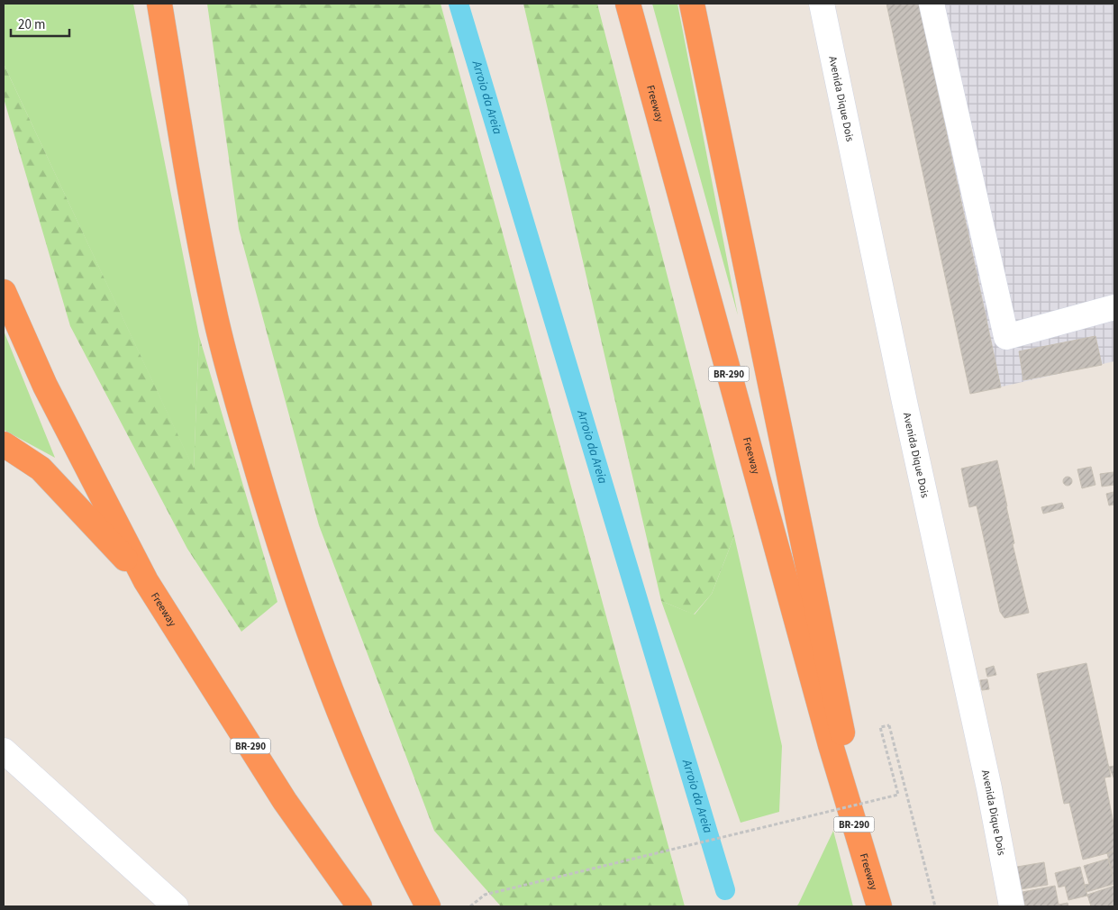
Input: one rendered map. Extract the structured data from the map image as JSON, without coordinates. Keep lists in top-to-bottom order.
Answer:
{
  "streets": {
    "highway": ["Freeway", "BR-290"],
    "street": ["Avenida Dique Dois"]
  },
  "water": ["Arroio da Areia"],
  "scale_bar": "20 m"
}
